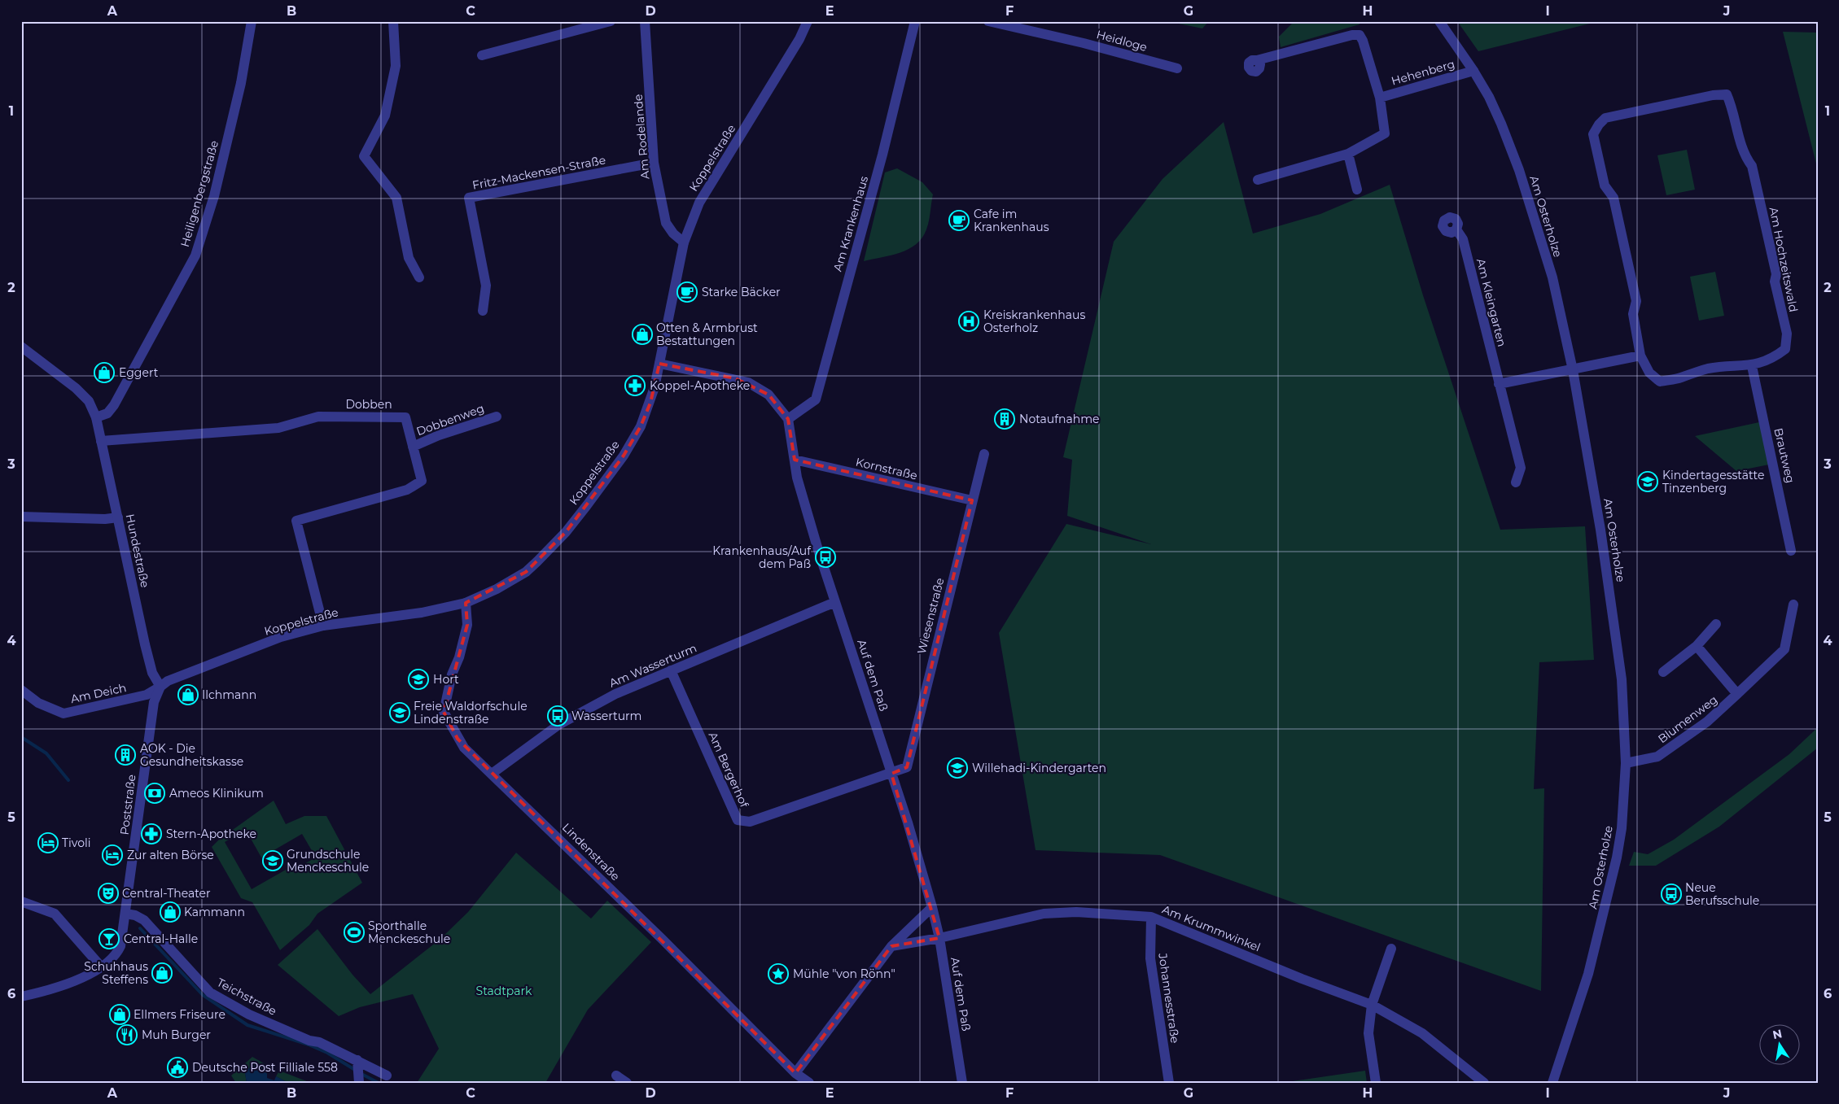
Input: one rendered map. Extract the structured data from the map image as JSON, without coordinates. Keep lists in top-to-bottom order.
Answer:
{
  "streets": {
    "street": [
      "Heidloge",
      "Hehenberg",
      "Am Rodelande",
      "Koppelstraße",
      "Fritz-Mackensen-Straße",
      "Heiligenbergstraße",
      "Am Osterholze",
      "Am Krankenhaus",
      "Am Hochzeitswald",
      "Am Kleingarten",
      "Dobben",
      "Dobbenweg",
      "Brautweg",
      "Kornstraße",
      "Hundestraße",
      "Wiesenstraße",
      "Am Wasserturm",
      "Auf dem Paß",
      "Am Deich",
      "Blumenweg",
      "Am Bergerhof",
      "Poststraße",
      "Lindenstraße",
      "Am Krummwinkel",
      "Teichstraße",
      "Johannesstraße"
    ]
  },
  "crossings": [
    ["Hehenberg", "Am Osterholze"],
    ["Am Rodelande", "Koppelstraße"],
    ["Am Rodelande", "Fritz-Mackensen-Straße"],
    ["Koppelstraße", "Dobben"],
    ["Koppelstraße", "Hundestraße"],
    ["Koppelstraße", "Auf dem Paß"],
    ["Koppelstraße", "Am Deich"],
    ["Koppelstraße", "Poststraße"],
    ["Koppelstraße", "Lindenstraße"],
    ["Heiligenbergstraße", "Hundestraße"],
    ["Am Osterholze", "Blumenweg"],
    ["Am Krankenhaus", "Auf dem Paß"],
    ["Am Hochzeitswald", "Brautweg"],
    ["Dobben", "Dobbenweg"],
    ["Dobben", "Hundestraße"],
    ["Kornstraße", "Wiesenstraße"],
    ["Kornstraße", "Auf dem Paß"],
    ["Hundestraße", "Am Deich"],
    ["Hundestraße", "Poststraße"],
    ["Wiesenstraße", "Auf dem Paß"],
    ["Wiesenstraße", "Am Bergerhof"],
    ["Am Wasserturm", "Auf dem Paß"],
    ["Am Wasserturm", "Am Bergerhof"],
    ["Am Wasserturm", "Lindenstraße"],
    ["Auf dem Paß", "Am Bergerhof"],
    ["Auf dem Paß", "Am Krummwinkel"],
    ["Am Deich", "Poststraße"],
    ["Poststraße", "Teichstraße"],
    ["Am Krummwinkel", "Johannesstraße"]
  ],
  "parks": ["Stadtpark"],
  "places": {
    "cafe": ["Cafe im Krankenhaus", "Starke Bäcker"],
    "hospital": ["Kreiskrankenhaus Osterholz"],
    "shop": [
      "Otten & Armbrust Bestattungen",
      "Eggert",
      "Ilchmann",
      "Kammann",
      "Schuhhaus Steffens",
      "Ellmers Friseure"
    ],
    "pharmacy": ["Koppel-Apotheke", "Stern-Apotheke"],
    "building": ["Notaufnahme", "AOK - Die Gesundheitskasse"],
    "school or university": [
      "Kindertagesstätte Tinzenberg",
      "Hort",
      "Freie Waldorfschule Lindenstraße",
      "Willehadi-Kindergarten",
      "Grundschule Menckeschule"
    ],
    "bus stop": ["Krankenhaus/Auf dem Paß", "Wasserturm", "Neue Berufsschule"],
    "bank": ["Ameos Klinikum"],
    "hotel": ["Tivoli", "Zur alten Börse"],
    "theatre": ["Central-Theater"],
    "sports": ["Sporthalle Menckeschule"],
    "bar": ["Central-Halle"],
    "place": ["Mühle \"von Rönn\""],
    "restaurant": ["Muh Burger"],
    "public building": ["Deutsche Post Filliale 558"]
  },
  "north": "top",
  "grid": {
    "columns": [
      "A",
      "B",
      "C",
      "D",
      "E",
      "F",
      "G",
      "H",
      "I",
      "J"
    ],
    "rows": [
      "1",
      "2",
      "3",
      "4",
      "5",
      "6"
    ]
  }
}
